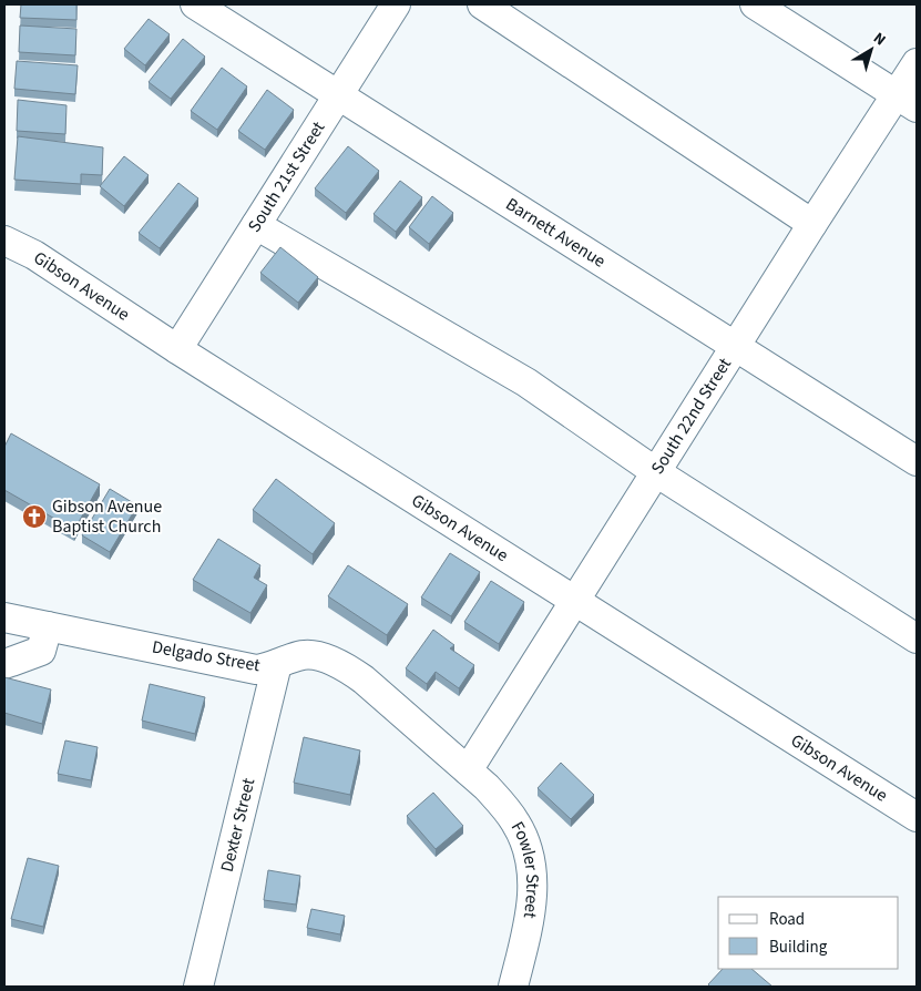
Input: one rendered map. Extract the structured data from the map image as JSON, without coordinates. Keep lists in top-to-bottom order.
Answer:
{
  "streets": {
    "street": [
      "South 21st Street",
      "Barnett Avenue",
      "Gibson Avenue",
      "South 22nd Street",
      "Delgado Street",
      "Dexter Street",
      "Fowler Street"
    ]
  },
  "crossings": [
    ["South 21st Street", "Barnett Avenue"],
    ["South 21st Street", "Gibson Avenue"],
    ["Barnett Avenue", "South 22nd Street"],
    ["Gibson Avenue", "South 22nd Street"],
    ["South 22nd Street", "Delgado Street"],
    ["South 22nd Street", "Fowler Street"],
    ["Delgado Street", "Dexter Street"],
    ["Delgado Street", "Fowler Street"]
  ],
  "places": {
    "church": ["Gibson Avenue Baptist Church"]
  },
  "legend": ["Road", "Building"],
  "north": "top right"
}
